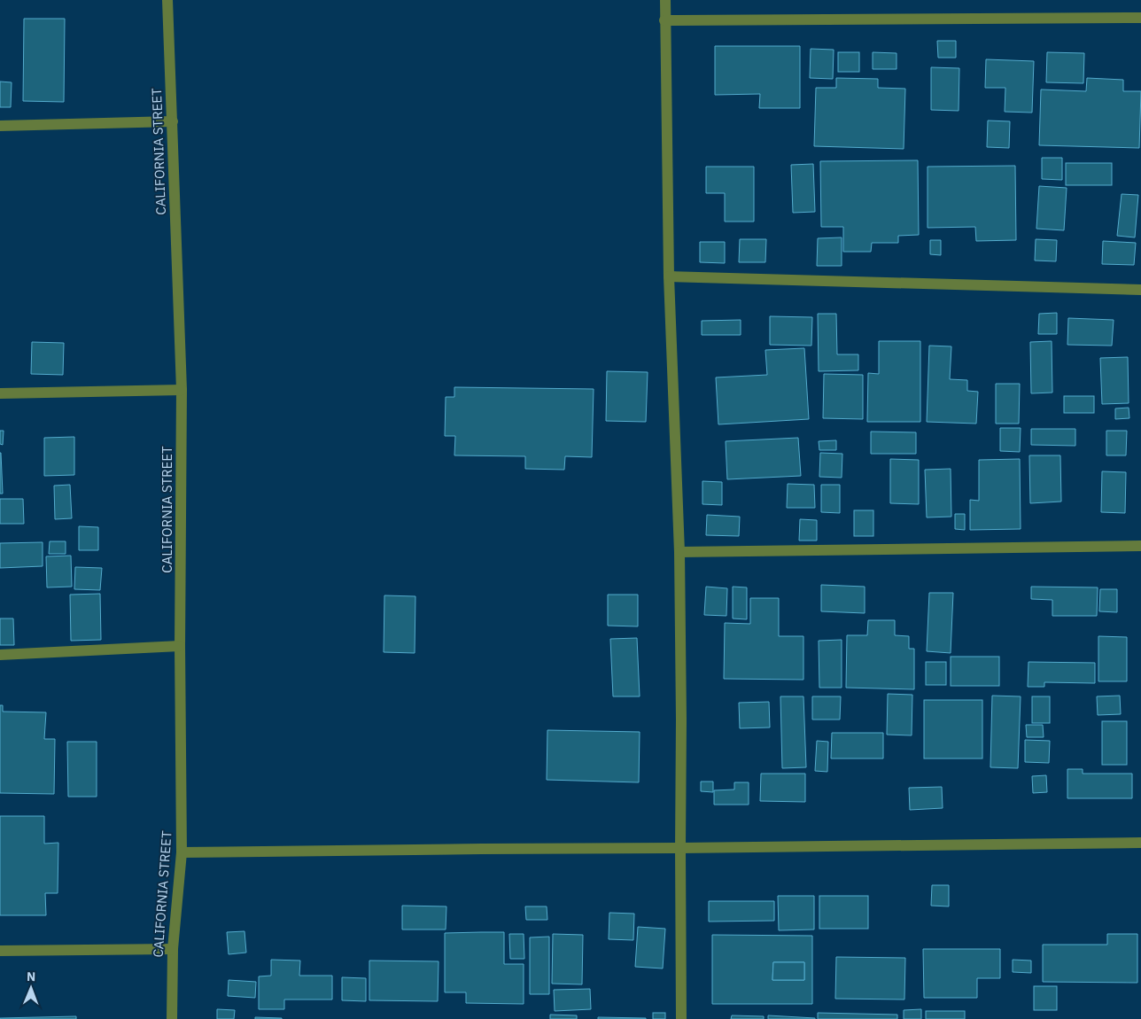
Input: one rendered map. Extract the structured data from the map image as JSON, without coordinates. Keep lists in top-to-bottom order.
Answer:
{
  "streets": {
    "street": ["CALIFORNIA STREET"]
  },
  "north": "top"
}
